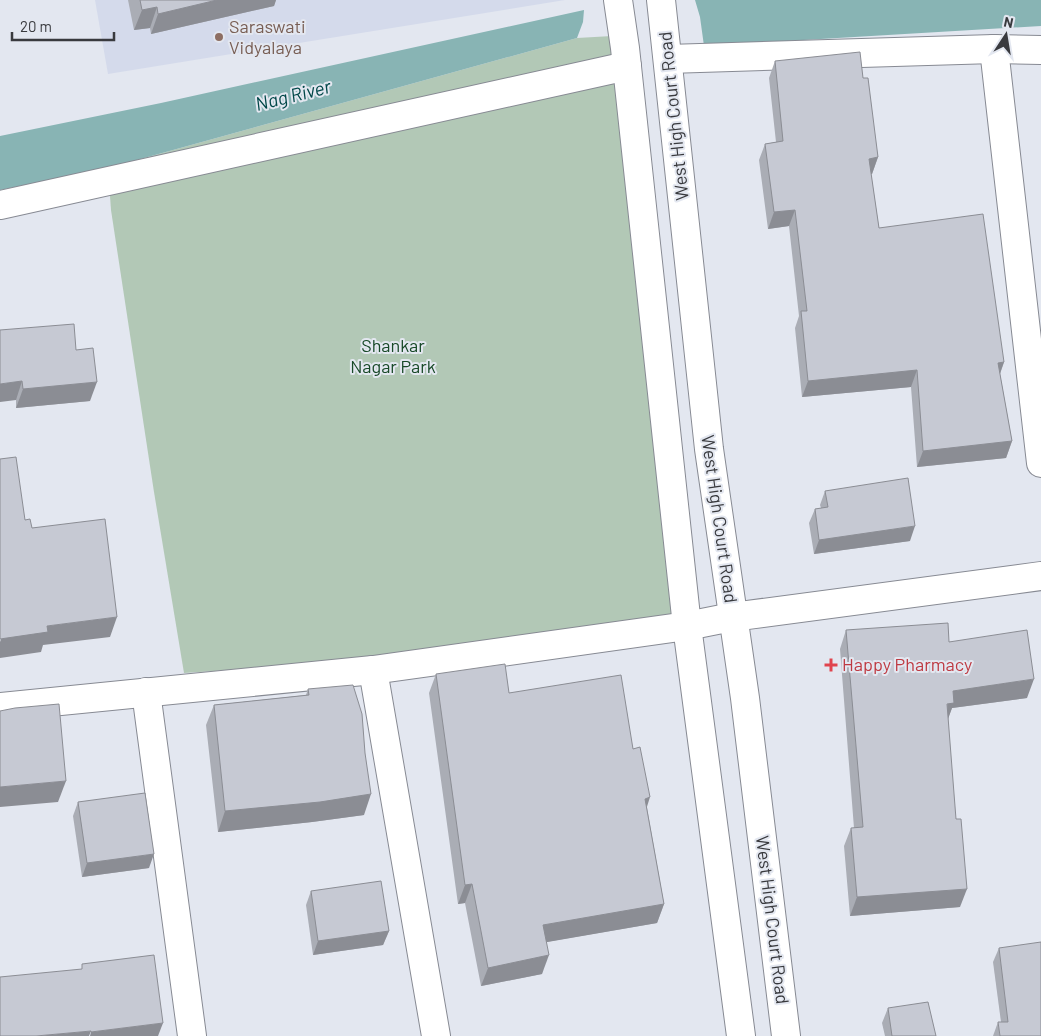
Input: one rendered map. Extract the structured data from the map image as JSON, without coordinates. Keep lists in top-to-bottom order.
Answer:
{
  "streets": {
    "street": ["West High Court Road"]
  },
  "water": ["Nag River"],
  "parks": ["Shankar Nagar Park"],
  "places": {
    "other": ["Saraswati Vidyalaya"],
    "health": ["Happy Pharmacy"]
  },
  "scale_bar": "20 m",
  "north": "top"
}
